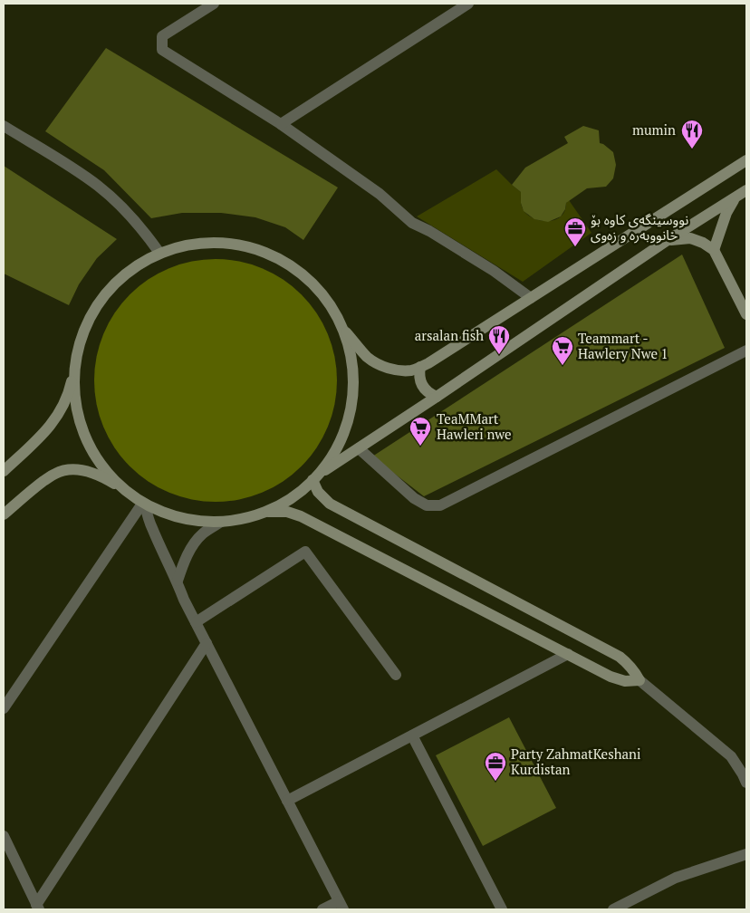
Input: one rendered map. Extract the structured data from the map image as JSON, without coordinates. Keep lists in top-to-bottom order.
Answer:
{
  "places": {
    "restaurant": ["mumin", "arsalan fish"],
    "office": ["نووسینگەی کاوە بۆ خانووبەرە و زەوی", "Party ZahmatKeshani Kurdistan"],
    "supermarket": ["Teammart - Hawlery Nwe 1", "TeaMMart Hawleri nwe"]
  }
}
